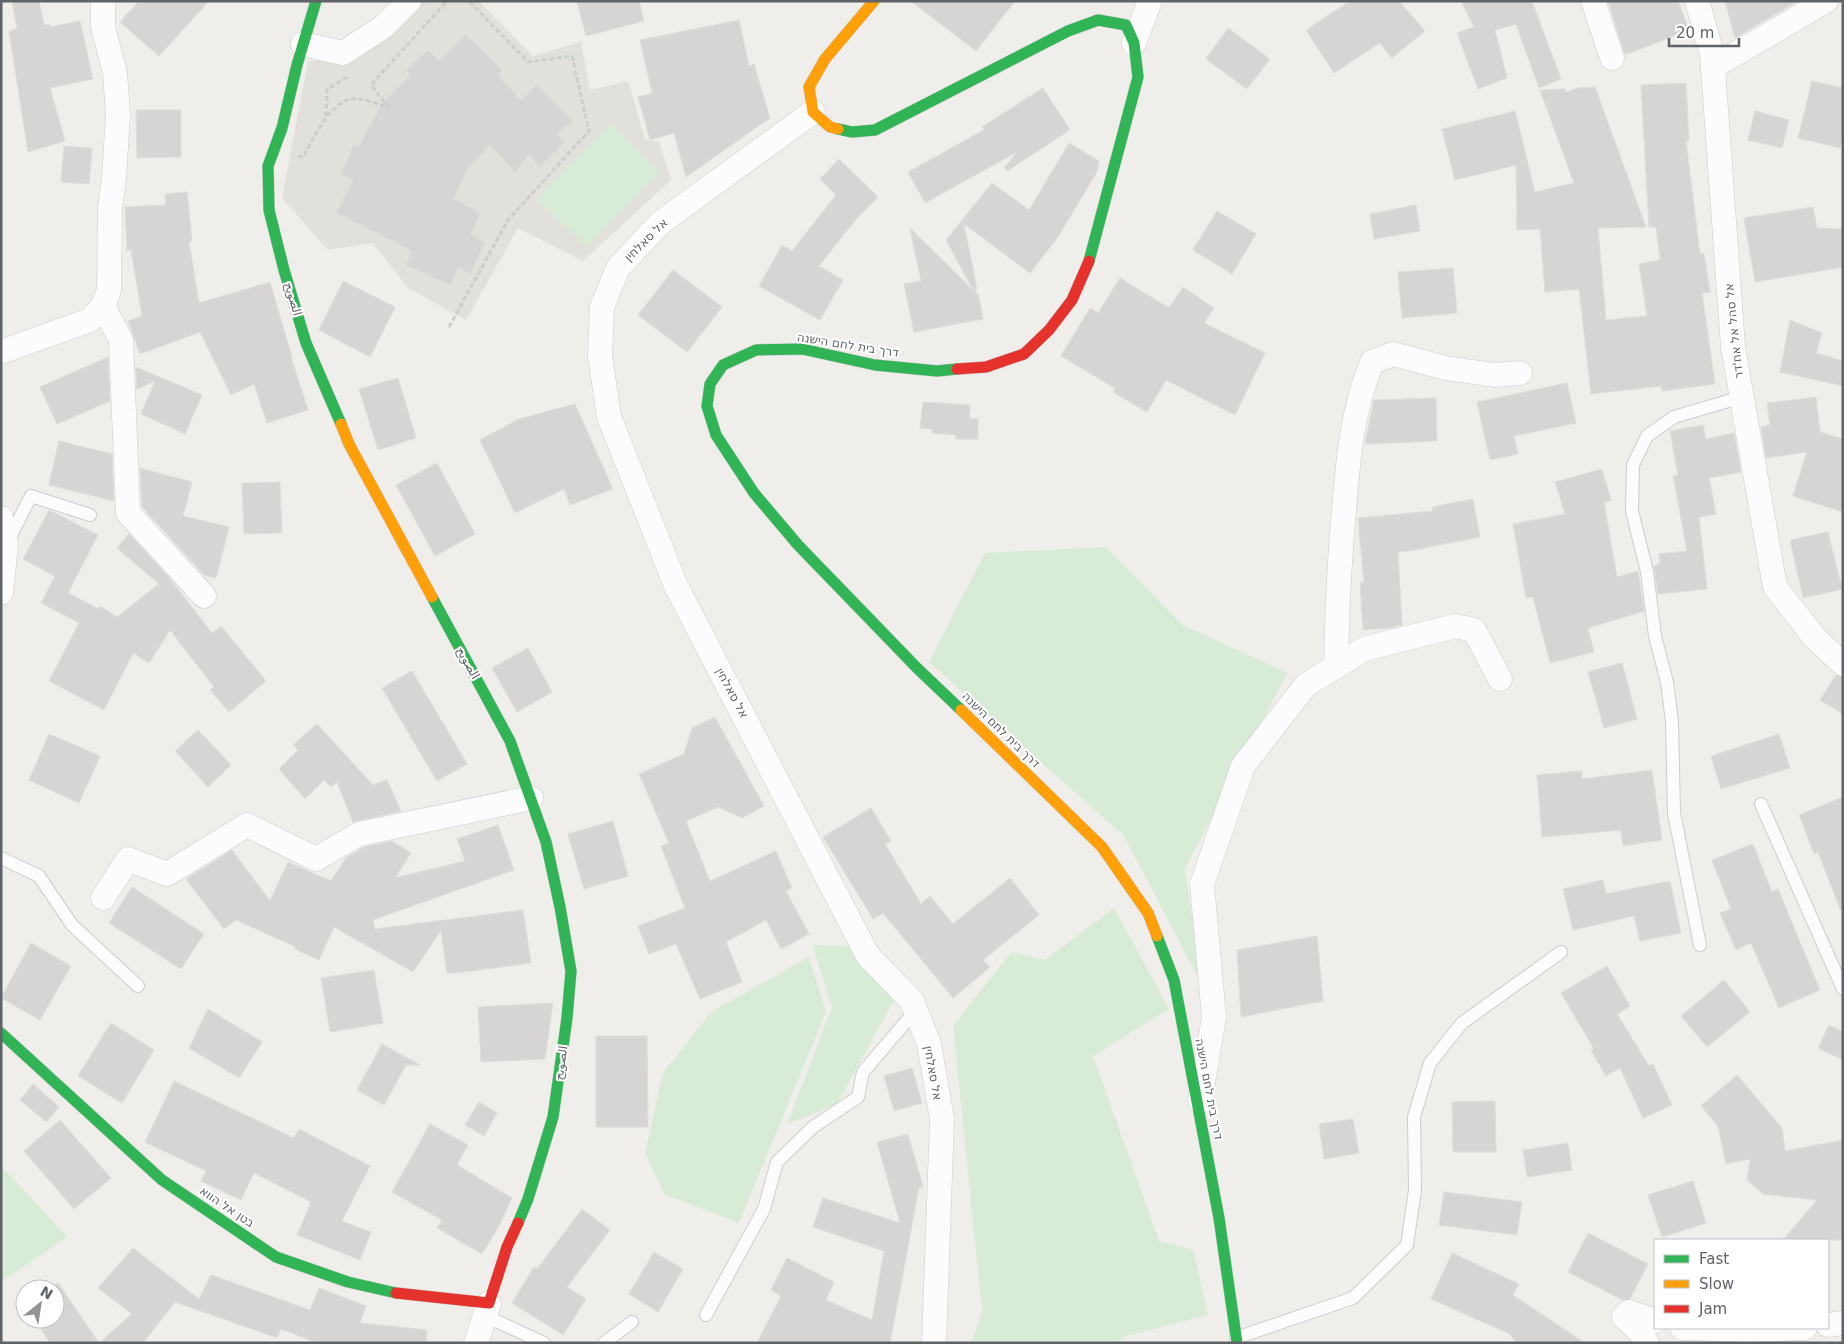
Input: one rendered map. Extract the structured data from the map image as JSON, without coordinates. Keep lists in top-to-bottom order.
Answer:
{
  "streets": {
    "street": [
      "אל סאלחין",
      "الصويح",
      "אל סהל אל אח'דר",
      "דרך בית לחם הישנה",
      "בטן אל הווא"
    ]
  },
  "crossings": [
    ["الصويح", "בטן אל הווא"]
  ],
  "legend": ["Fast", "Slow", "Jam"],
  "scale_bar": "20 m",
  "north": "top right"
}
